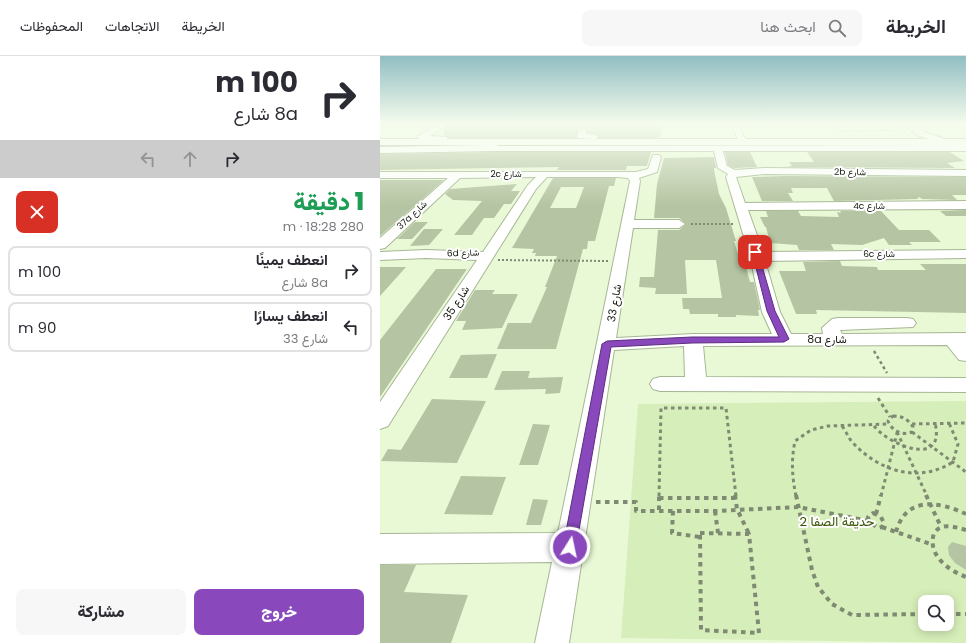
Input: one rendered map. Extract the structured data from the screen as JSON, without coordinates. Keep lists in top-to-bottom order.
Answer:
{
  "streets": {
    "street": [
      "2b شارع",
      "2c شارع",
      "4c شارع",
      "37a شارع",
      "6d شارع",
      "6c شارع",
      "شارع 35",
      "شارع 33",
      "8a شارع"
    ]
  },
  "crossings": [
    ["2c شارع", "37a شارع"],
    ["2c شارع", "شارع 35"],
    ["2c شارع", "شارع 33"],
    ["6d شارع", "شارع 35"],
    ["شارع 33", "8a شارع"]
  ],
  "parks": ["حديقة الصفا 2"],
  "page": {
    "header": "الخريطة",
    "search": "ابحث هنا",
    "nav": ["الخريطة", "الاتجاهات", "المحفوظات"],
    "turn": ["100 m", "8a شارع"],
    "heading": ["1 دقيقة", "280 m · 18:28"],
    "list": [
      {
        "name": "انعطف يمينًا",
        "note": "8a شارع",
        "value": "100 m"
      },
      {
        "name": "انعطف يسارًا",
        "note": "شارع 33",
        "value": "90 m"
      }
    ],
    "buttons": ["خروج", "مشاركة"]
  }
}
